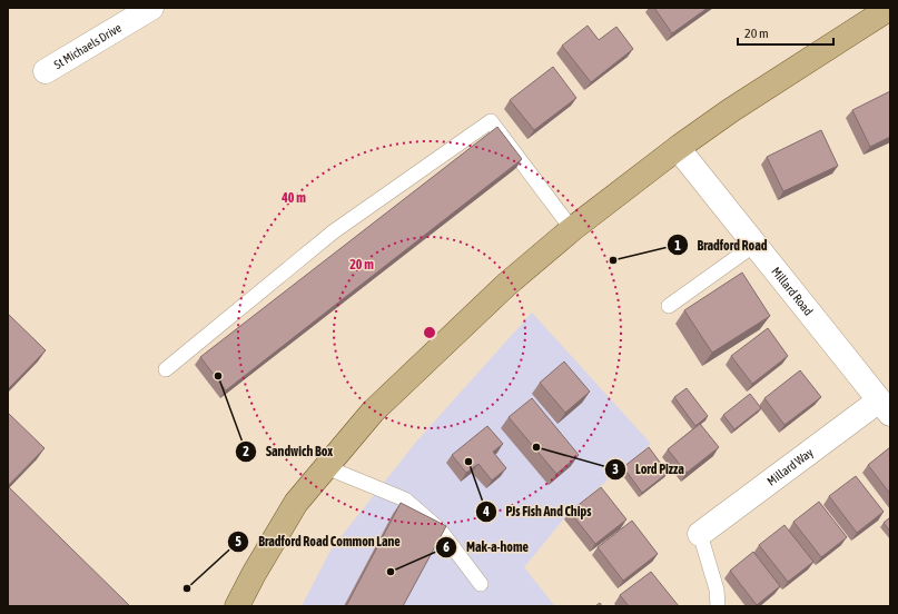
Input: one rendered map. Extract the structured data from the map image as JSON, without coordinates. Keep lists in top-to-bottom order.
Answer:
{
  "streets": {
    "street": ["St Michaels Drive", "Millard Road", "Millard Way"]
  },
  "crossings": [
    ["Millard Road", "Millard Way"]
  ],
  "places": [
    "Bradford Road",
    "Sandwich Box",
    "Lord Pizza",
    "PJs Fish And Chips",
    "Mak-a-home",
    "Bradford Road Common Lane"
  ],
  "scale_bar": "20 m",
  "rings": ["40 m", "20 m"]
}
